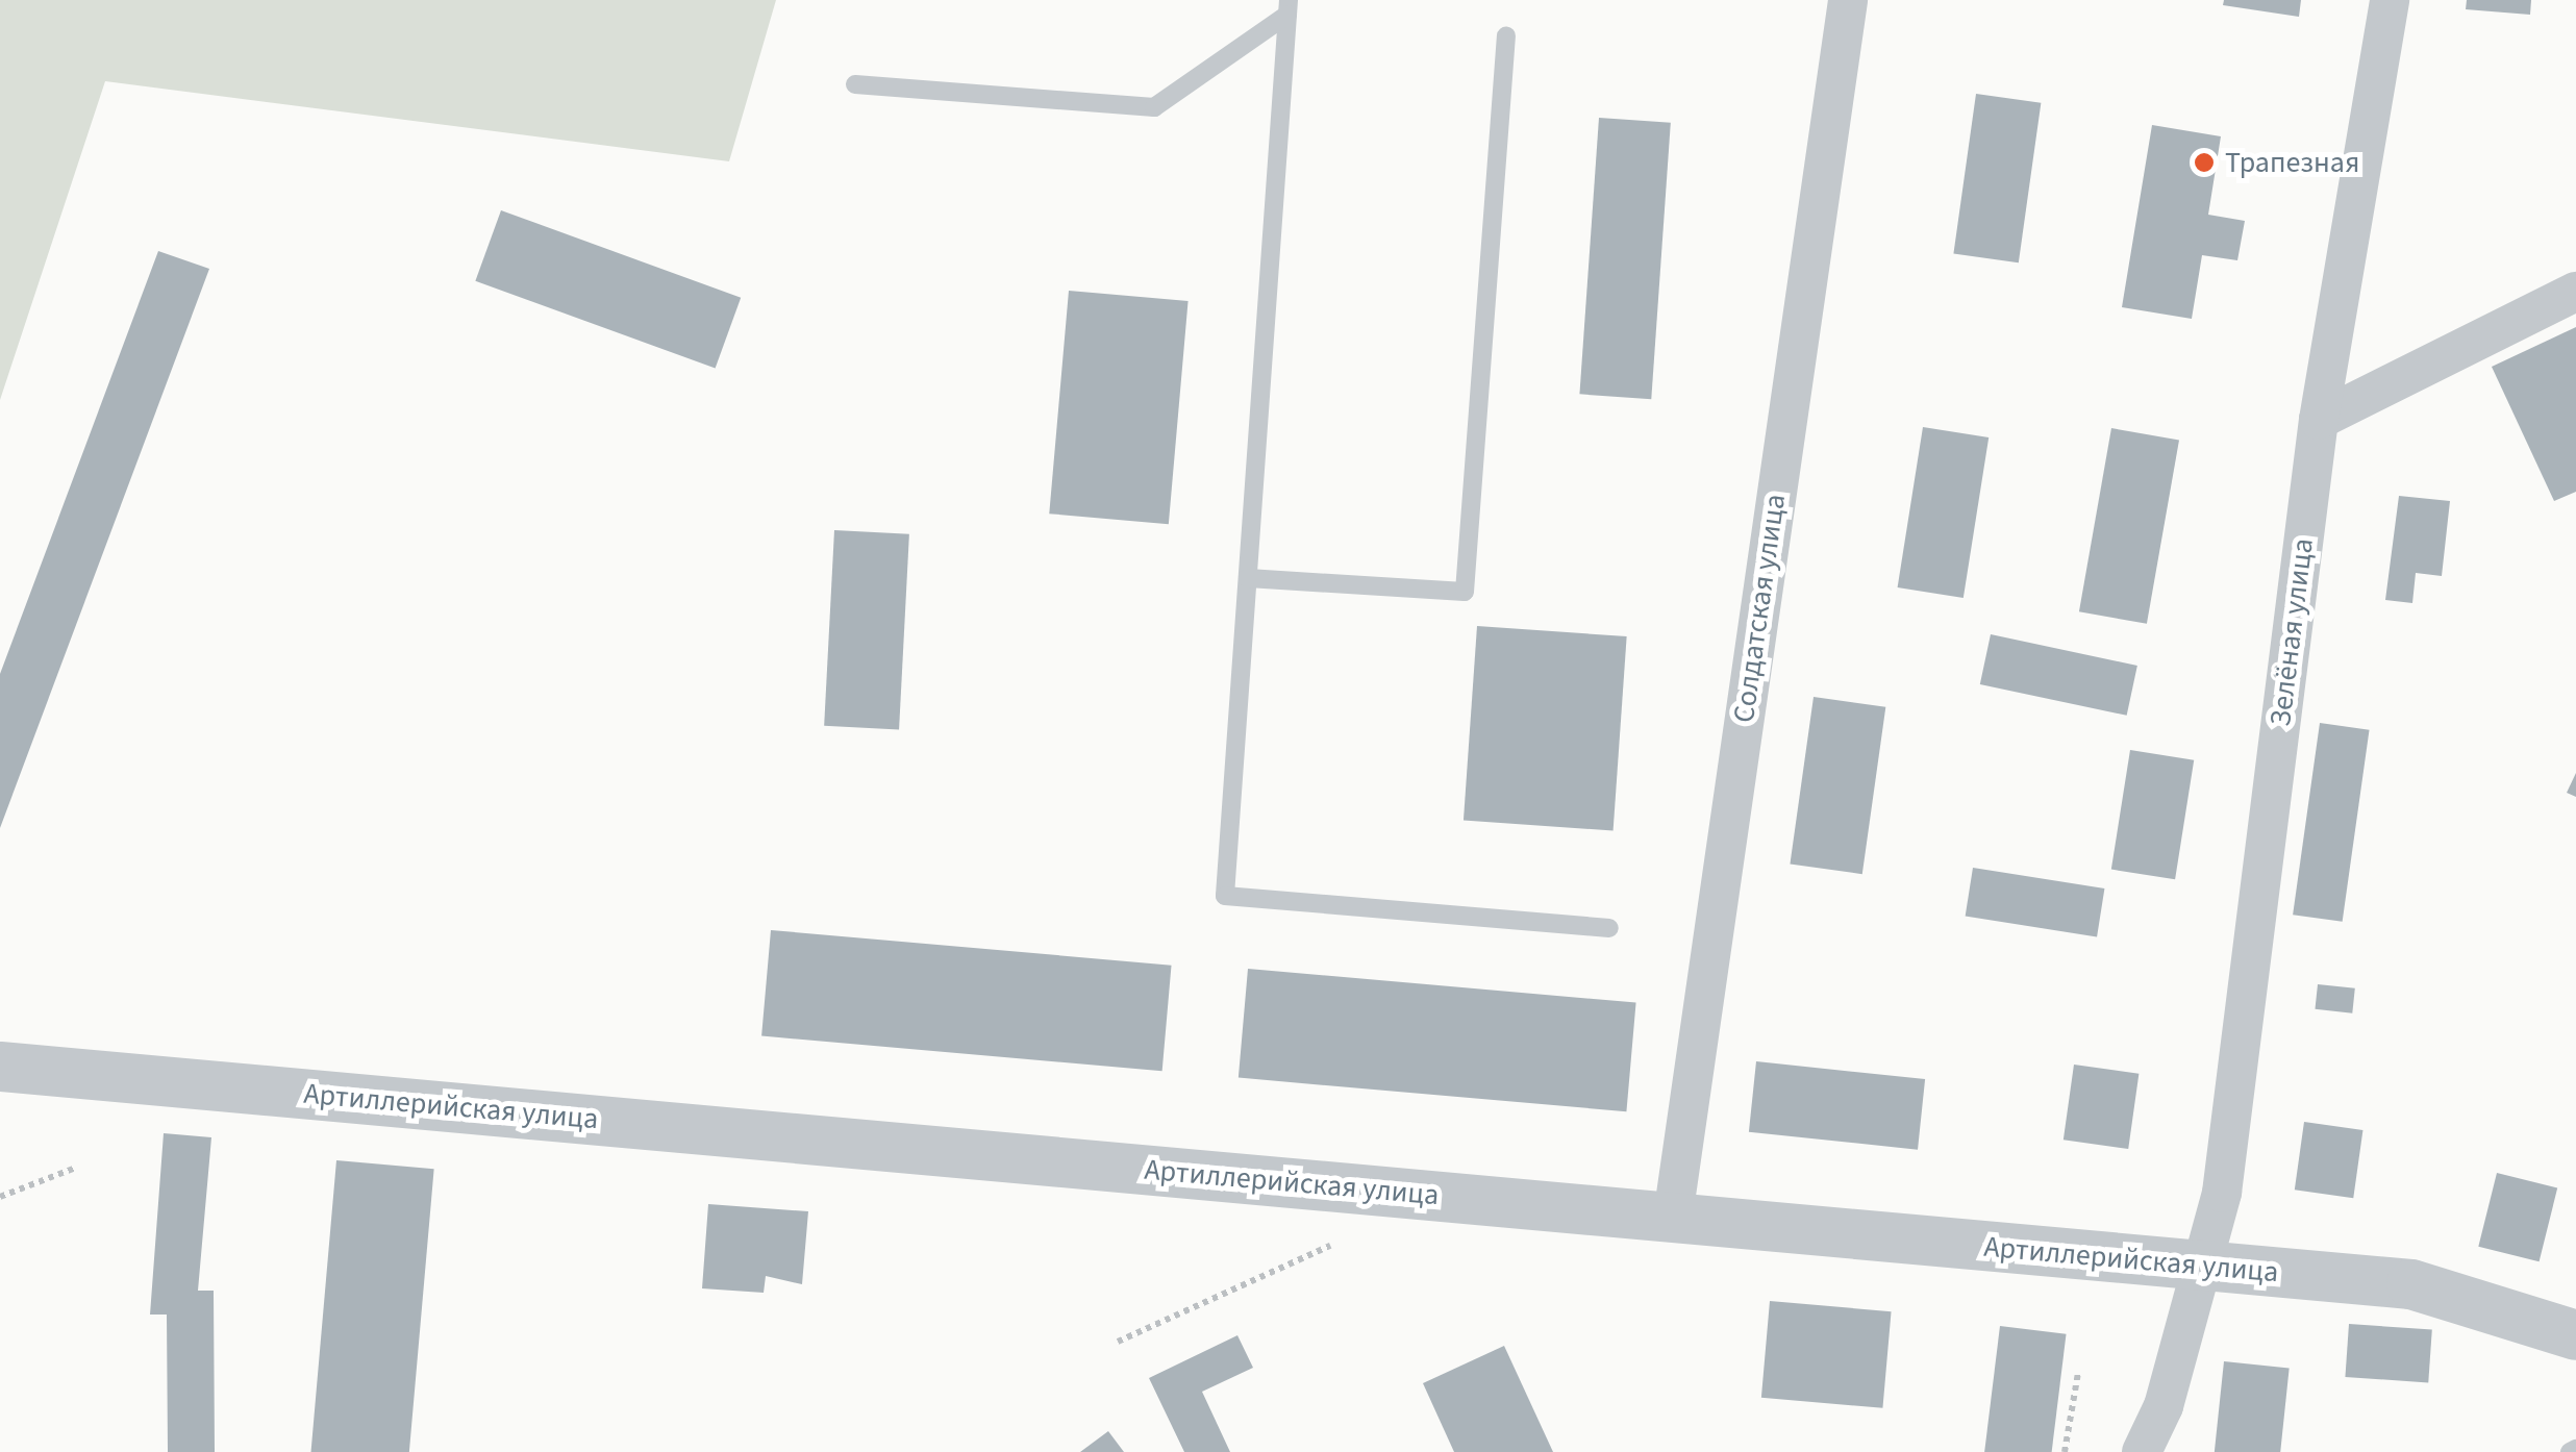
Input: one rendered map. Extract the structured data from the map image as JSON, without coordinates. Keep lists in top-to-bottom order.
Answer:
{
  "streets": {
    "street": ["Солдатская улица", "Зелёная улица", "Артиллерийская улица"]
  },
  "crossings": [
    ["Солдатская улица", "Артиллерийская улица"],
    ["Зелёная улица", "Артиллерийская улица"]
  ],
  "places": ["Трапезная"]
}
